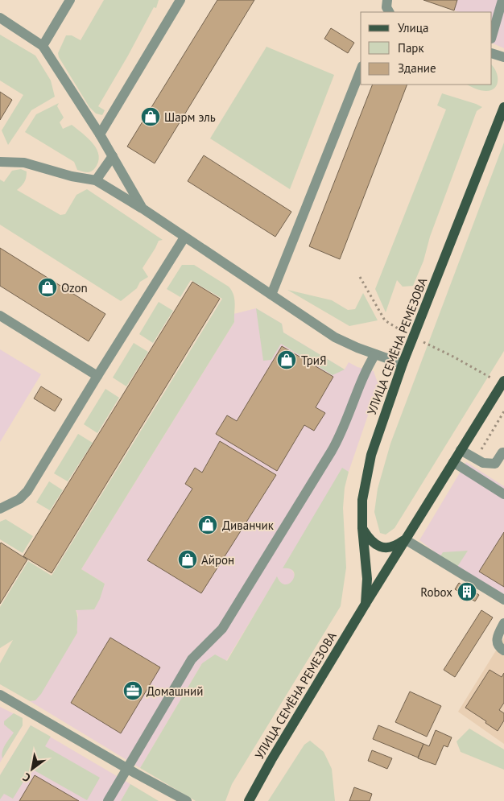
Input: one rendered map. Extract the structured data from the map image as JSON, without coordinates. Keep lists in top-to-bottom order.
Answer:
{
  "streets": {
    "main road": ["УЛИЦА СЕМЁНА РЕМЕЗОВА"]
  },
  "places": {
    "shop": [
      "Шарм эль",
      "Ozon",
      "ТриЯ",
      "Диванчик",
      "Айрон"
    ],
    "building": ["Robox"],
    "office": ["Домашний"]
  },
  "legend": ["Улица", "Парк", "Здание"],
  "north": "bottom left"
}
